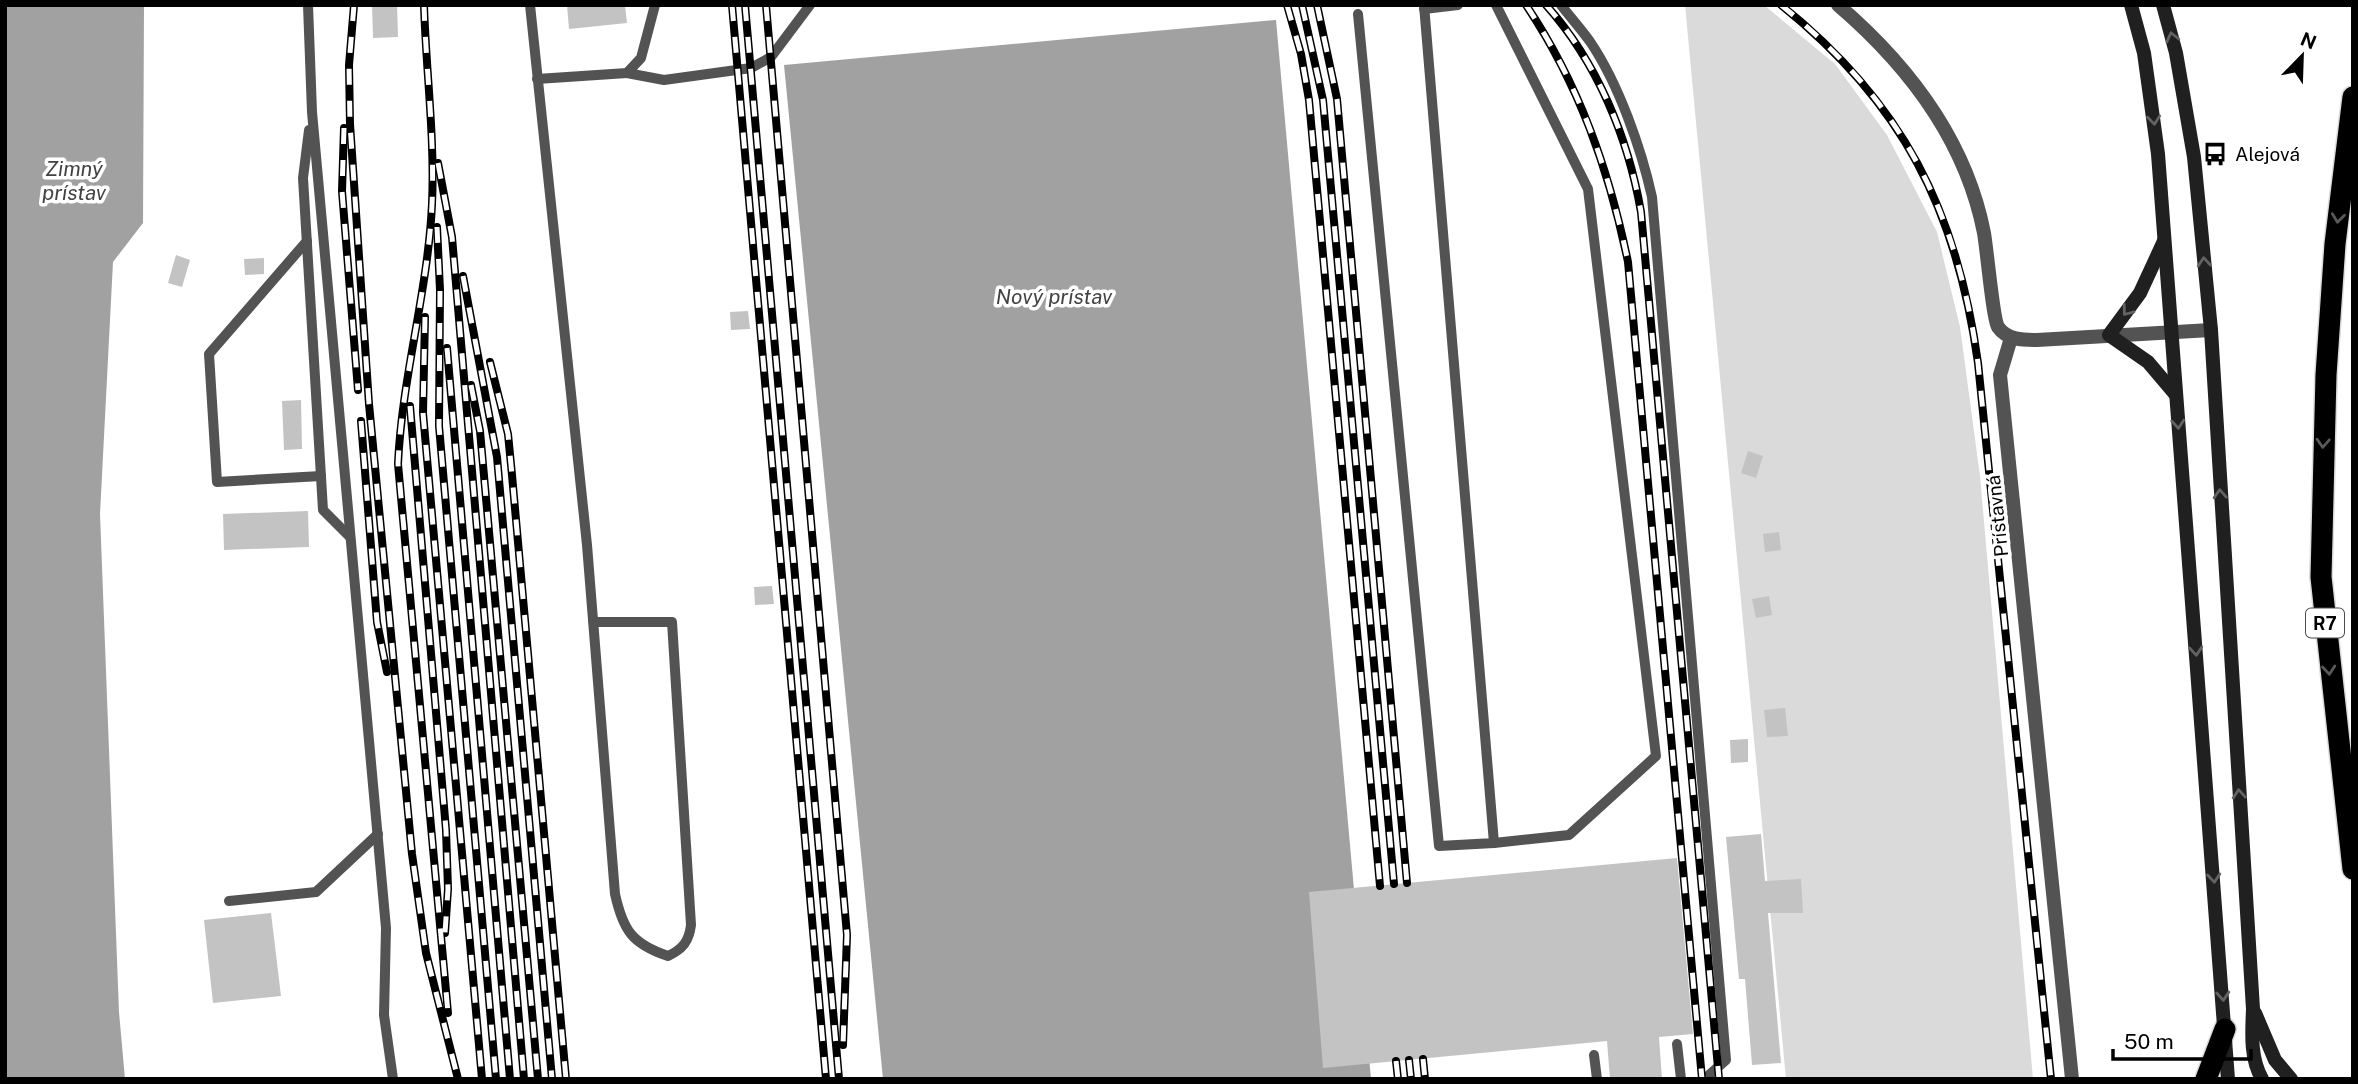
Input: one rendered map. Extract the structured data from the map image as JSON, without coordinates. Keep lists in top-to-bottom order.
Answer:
{
  "streets": {
    "highway": ["R7"],
    "street": ["Prístavná"]
  },
  "water": ["Zimný prístav", "Nový prístav"],
  "places": {
    "bus stop": ["Alejová"]
  },
  "scale_bar": "50 m",
  "north": "top right"
}
